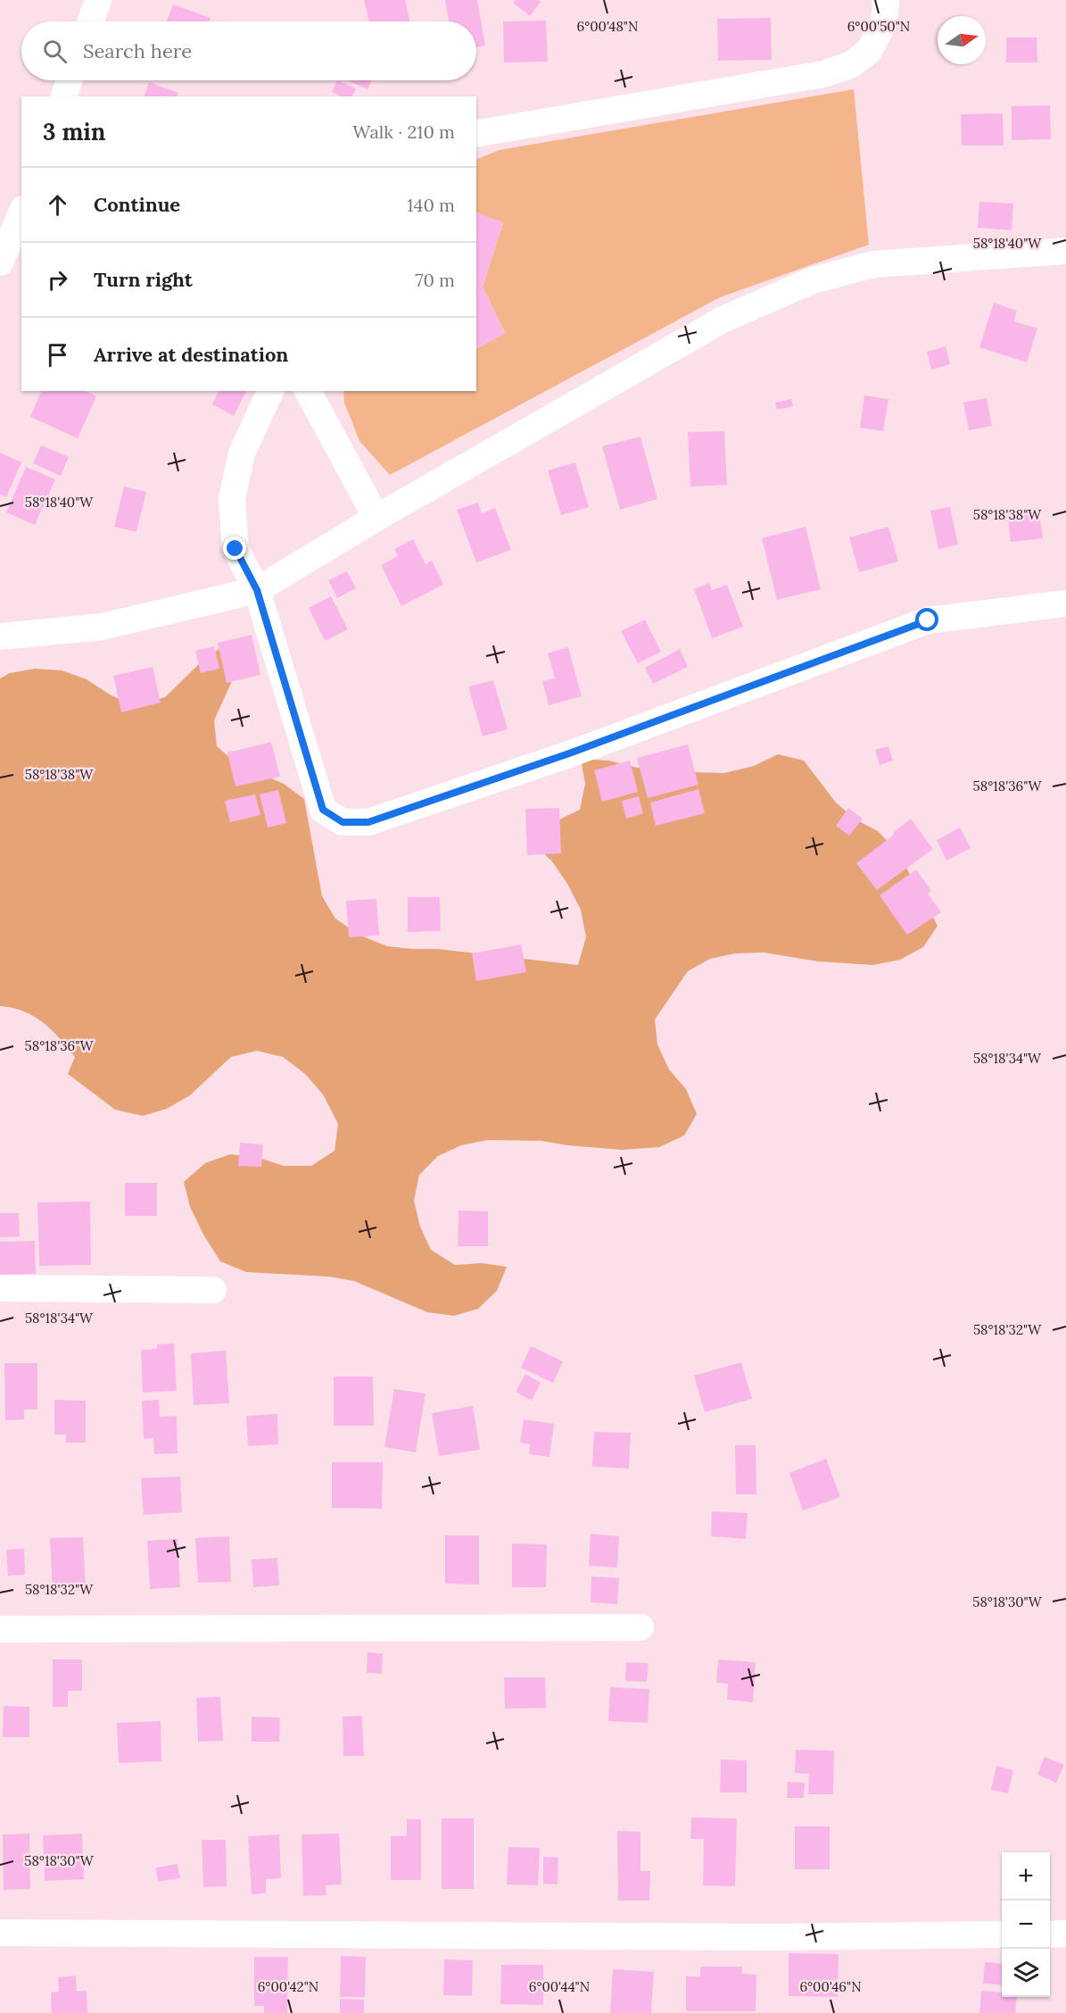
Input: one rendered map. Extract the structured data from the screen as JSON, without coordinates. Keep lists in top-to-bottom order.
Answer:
{
  "north": "right",
  "page": {
    "search": "Search here",
    "heading": ["3 min", "Walk · 210 m"],
    "list": [
      ["Continue", "140 m"],
      ["Turn right", "70 m"],
      "Arrive at destination"
    ],
    "map_buttons": ["+", "−"]
  },
  "coordinates": [
    "6°00'48\"N",
    "6°00'50\"N",
    "58°18'40\"W",
    "58°18'38\"W",
    "58°18'36\"W",
    "58°18'34\"W",
    "58°18'32\"W",
    "58°18'30\"W",
    "6°00'42\"N",
    "6°00'44\"N",
    "6°00'46\"N"
  ]
}
